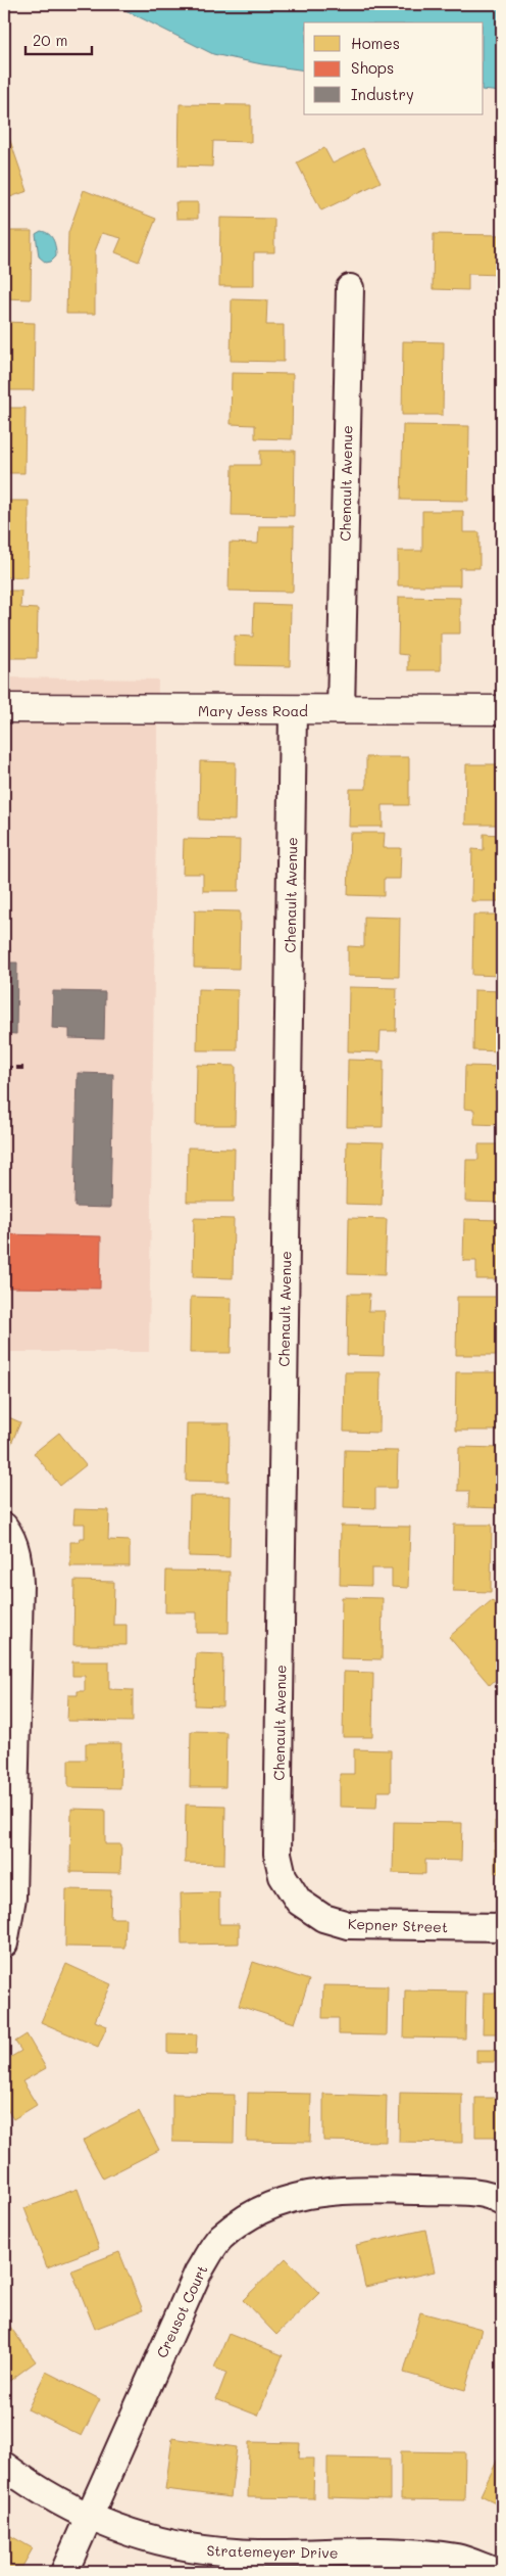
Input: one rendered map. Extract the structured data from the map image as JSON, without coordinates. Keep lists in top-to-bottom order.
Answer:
{
  "streets": {
    "street": [
      "Chenault Avenue",
      "Mary Jess Road",
      "Kepner Street",
      "Creusot Court",
      "Stratemeyer Drive"
    ]
  },
  "crossings": [
    ["Chenault Avenue", "Mary Jess Road"],
    ["Chenault Avenue", "Kepner Street"],
    ["Creusot Court", "Stratemeyer Drive"]
  ],
  "legend": ["Homes", "Shops", "Industry"],
  "scale_bar": "20 m"
}
